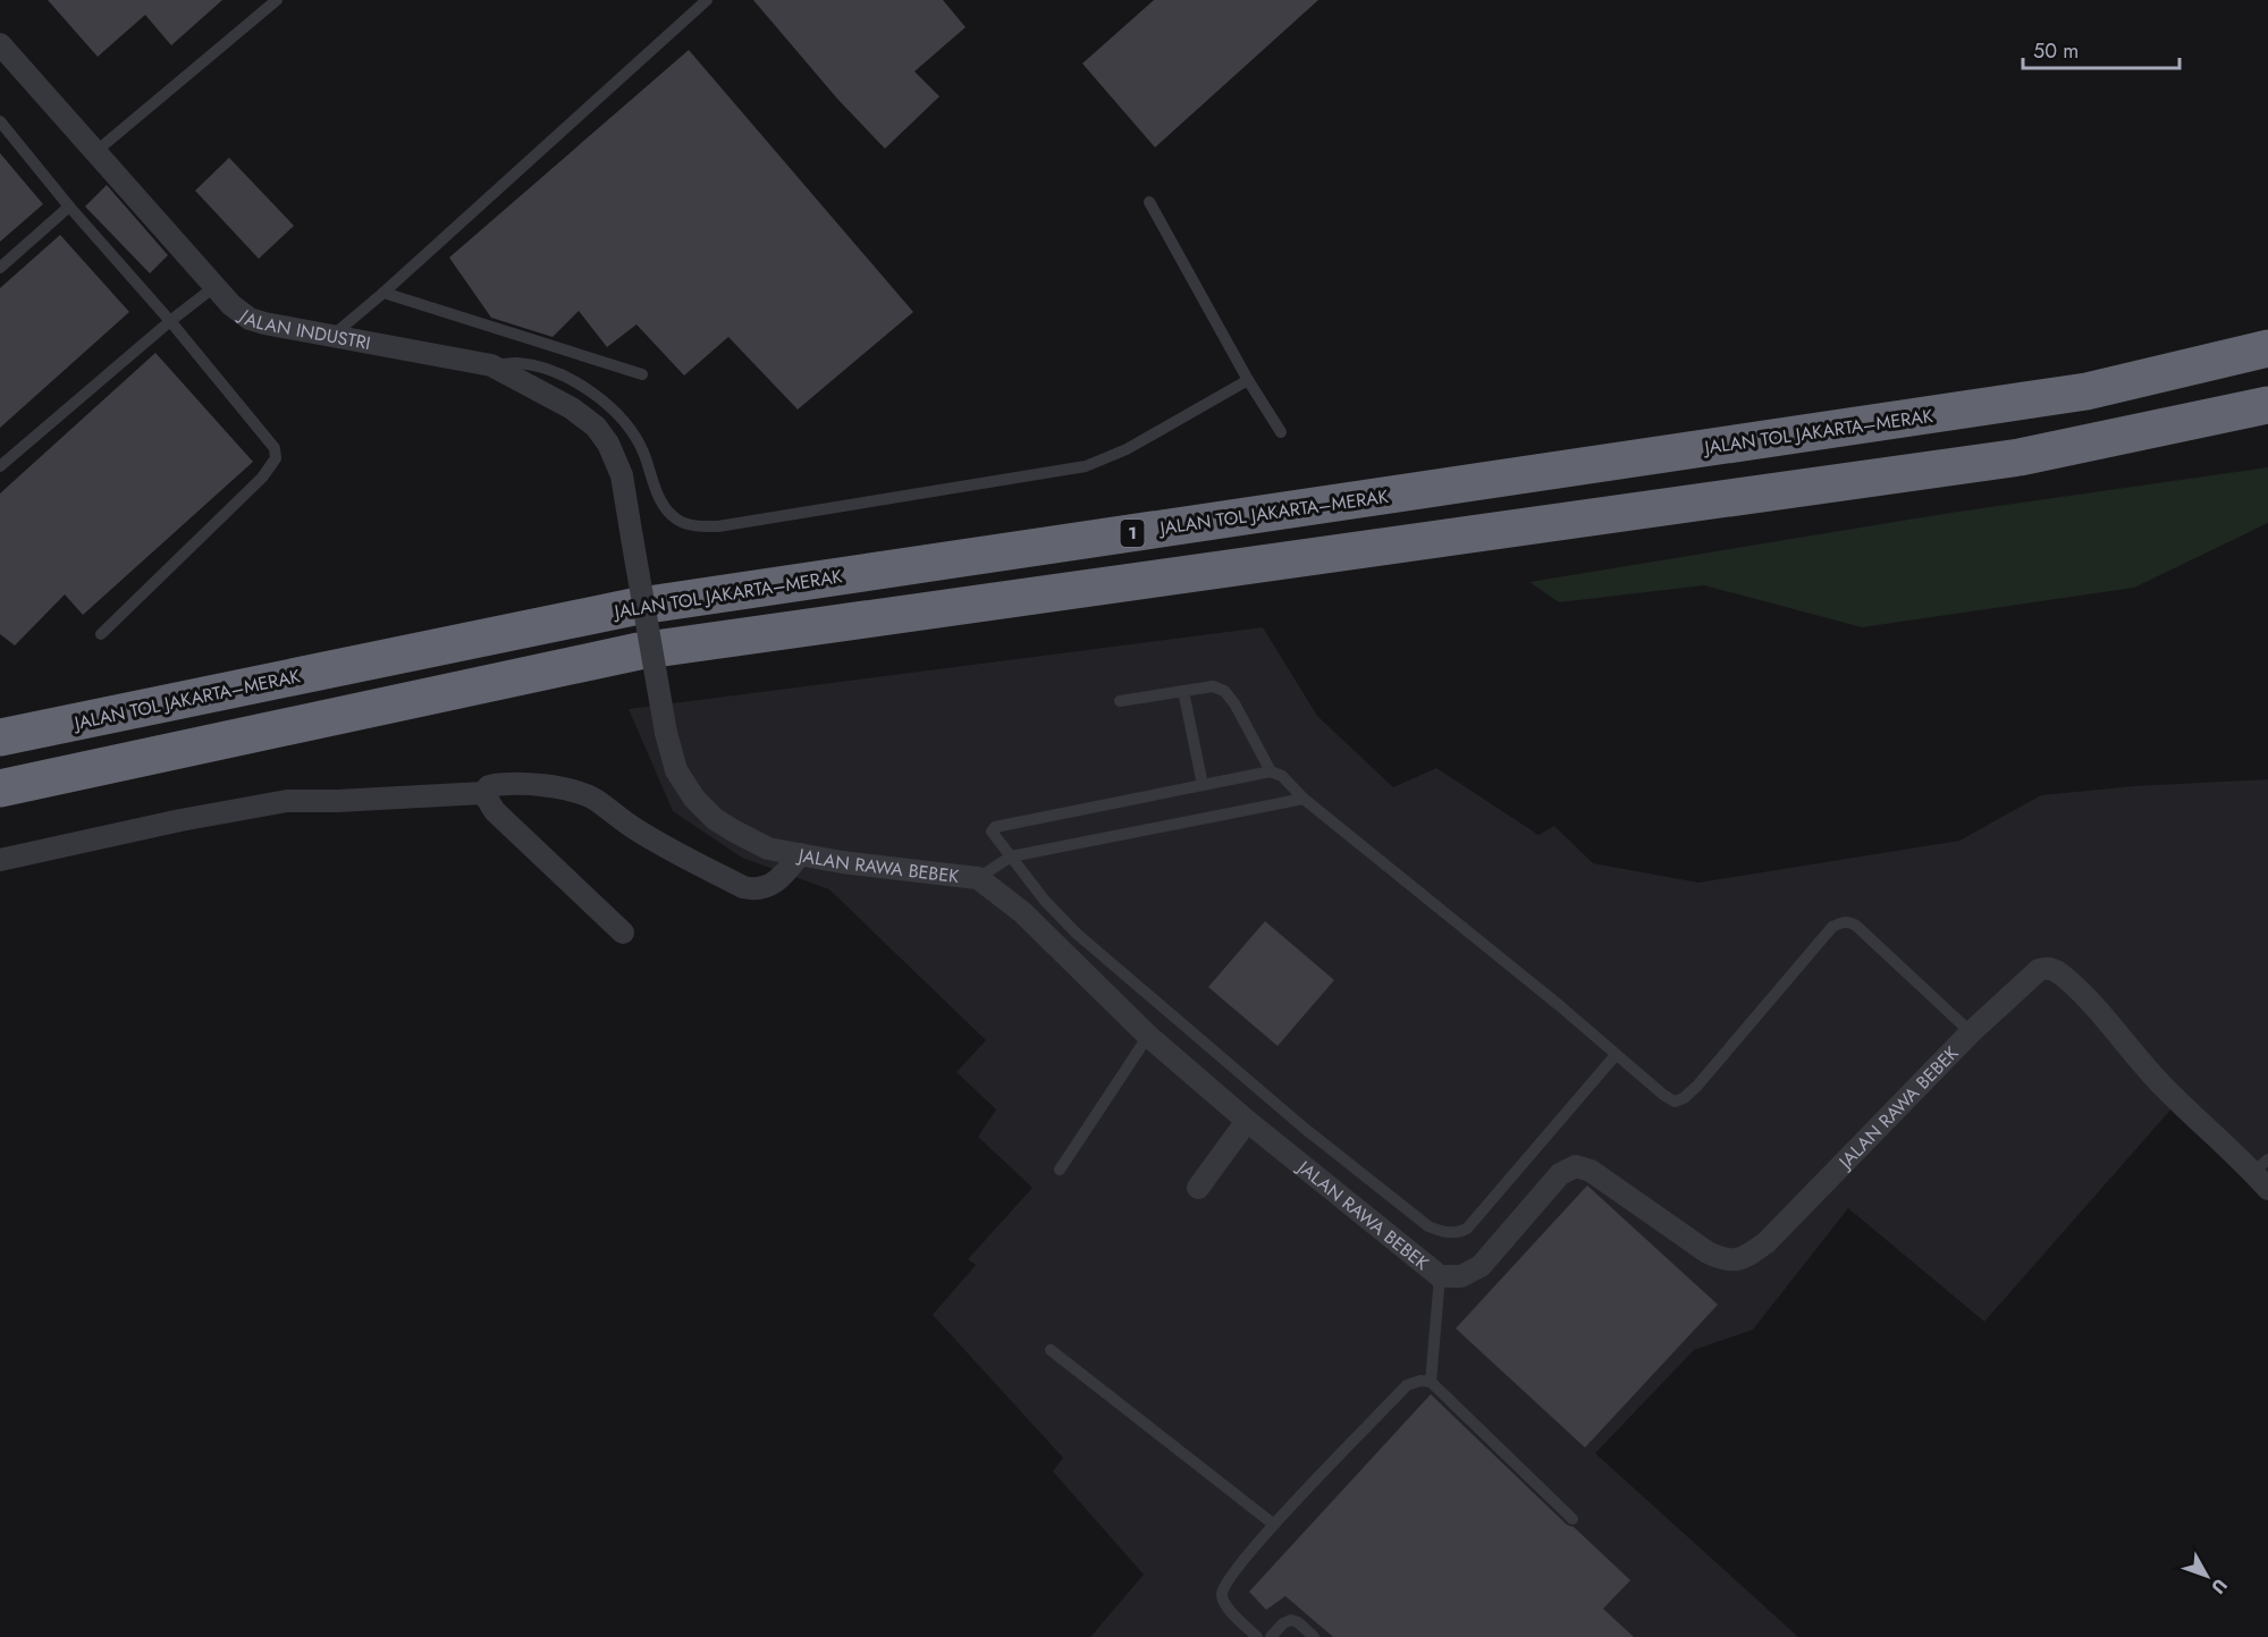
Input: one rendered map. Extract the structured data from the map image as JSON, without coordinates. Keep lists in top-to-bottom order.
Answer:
{
  "streets": {
    "highway": ["JALAN TOL JAKARTA–MERAK", "1"],
    "street": ["JALAN INDUSTRI", "JALAN RAWA BEBEK"]
  },
  "crossings": [
    ["JALAN INDUSTRI", "JALAN RAWA BEBEK"]
  ],
  "scale_bar": "50 m",
  "north": "bottom right"
}
